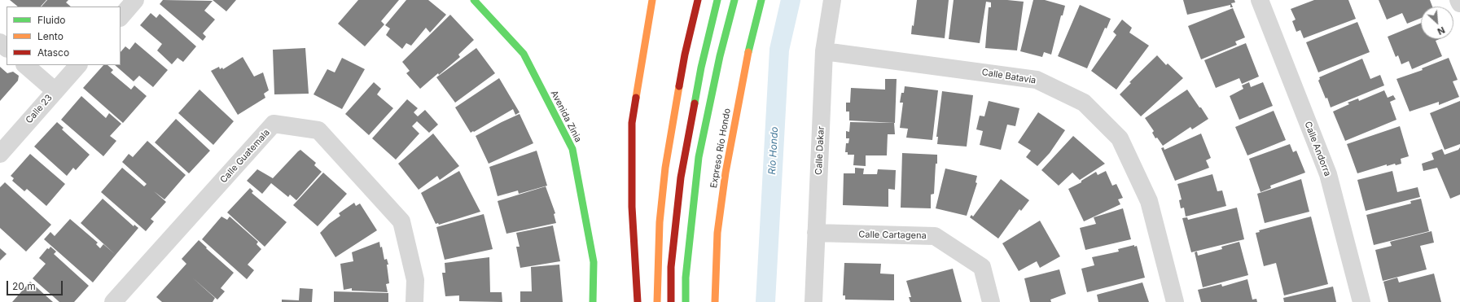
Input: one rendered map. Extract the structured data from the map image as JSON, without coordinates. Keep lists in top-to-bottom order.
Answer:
{
  "streets": {
    "main road": ["Avenida Zinia", "Expreso Río Hondo"],
    "street": [
      "Calle Batavia",
      "Calle 23",
      "Calle Andorra",
      "Calle Dakar",
      "Calle Guatemala",
      "Calle Cartagena"
    ]
  },
  "crossings": [
    ["Calle Batavia", "Calle Dakar"],
    ["Calle Dakar", "Calle Cartagena"]
  ],
  "water": ["Río Hondo"],
  "legend": ["Fluido", "Lento", "Atasco"],
  "scale_bar": "20 m",
  "north": "bottom right"
}
